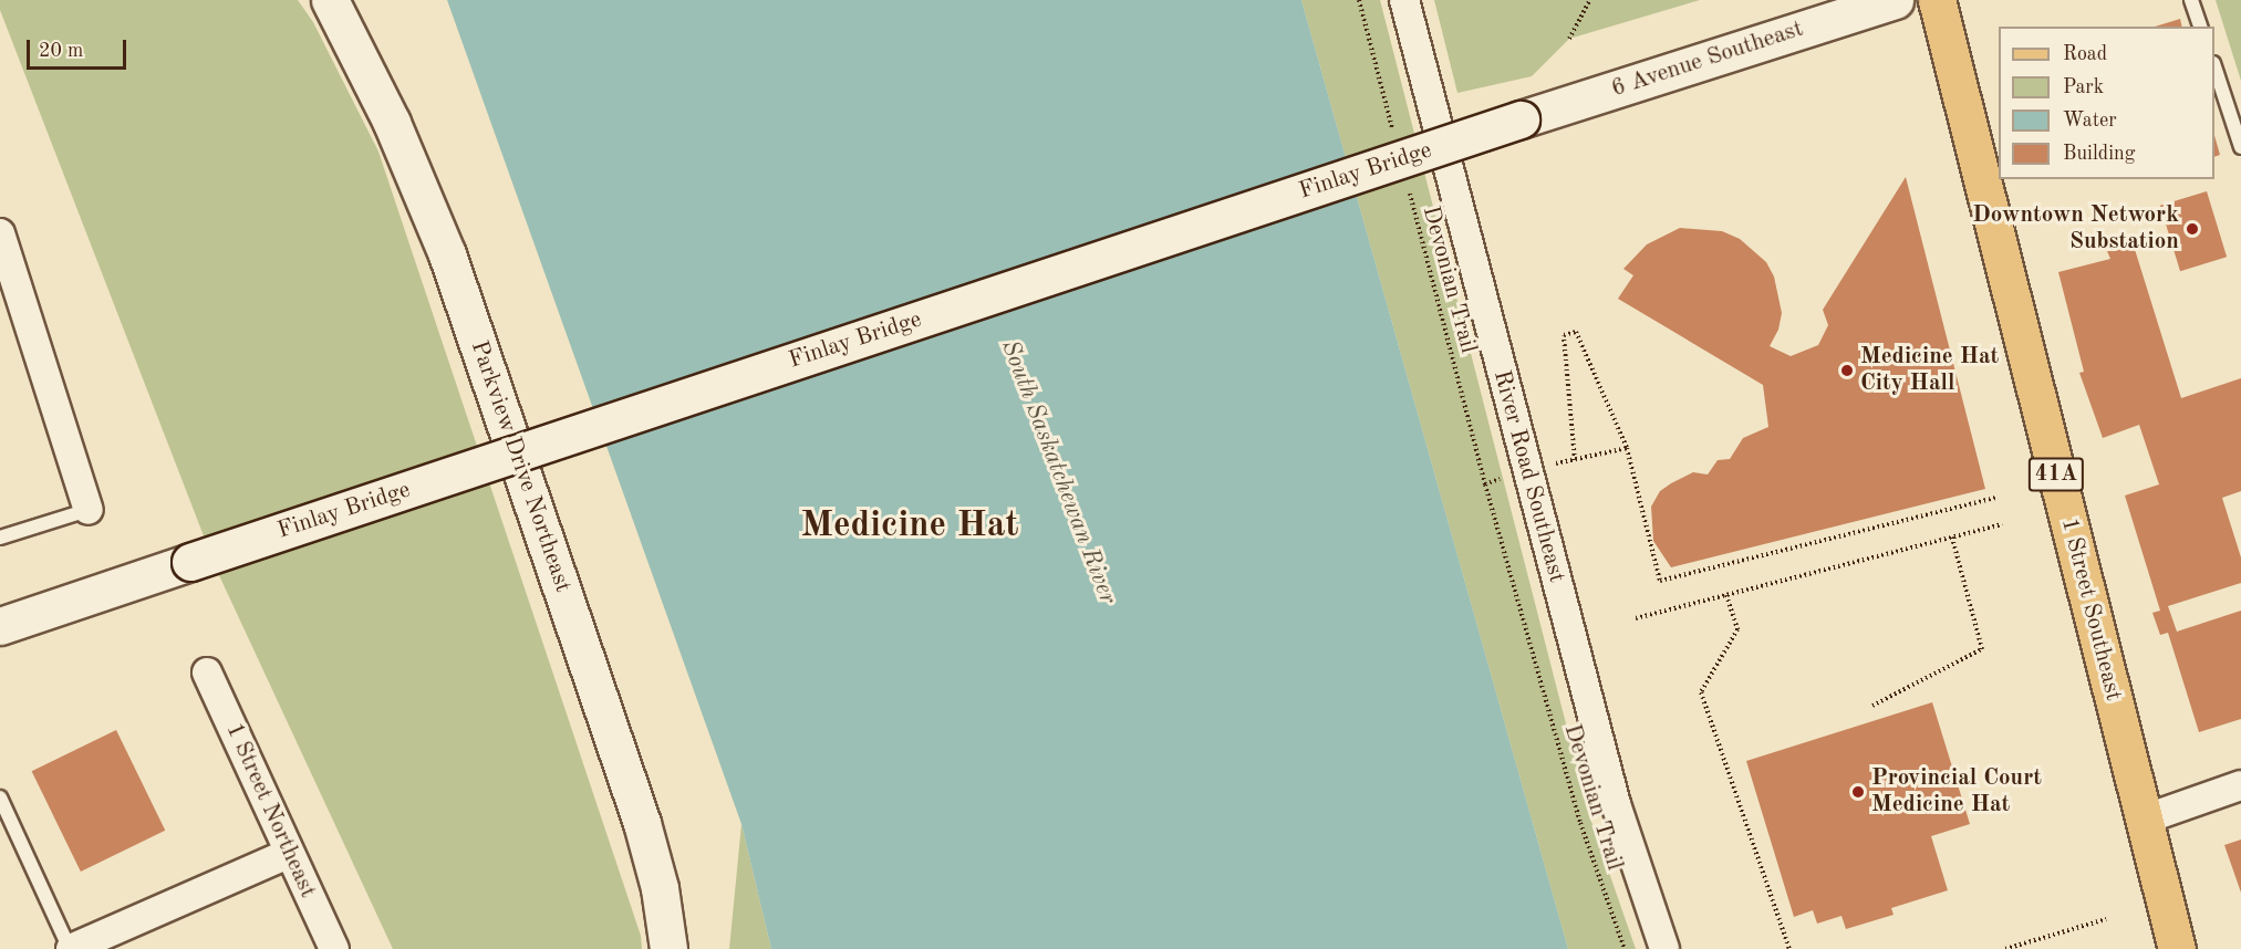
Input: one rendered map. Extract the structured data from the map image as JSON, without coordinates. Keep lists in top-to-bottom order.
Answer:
{
  "streets": {
    "main road": ["41A", "1 Street Southeast"],
    "street": [
      "6 Avenue Southeast",
      "Finlay Bridge",
      "Parkview Drive Northeast",
      "River Road Southeast",
      "1 Street Northeast"
    ],
    "path": ["Devonian Trail"]
  },
  "crossings": [
    ["6 Avenue Southeast", "Finlay Bridge"]
  ],
  "districts": ["Medicine Hat"],
  "water": ["South Saskatchewan River"],
  "places": ["Downtown Network Substation", "Medicine Hat City Hall", "Provincial Court Medicine Hat"],
  "legend": [
    "Road",
    "Park",
    "Water",
    "Building"
  ],
  "scale_bar": "20 m"
}
